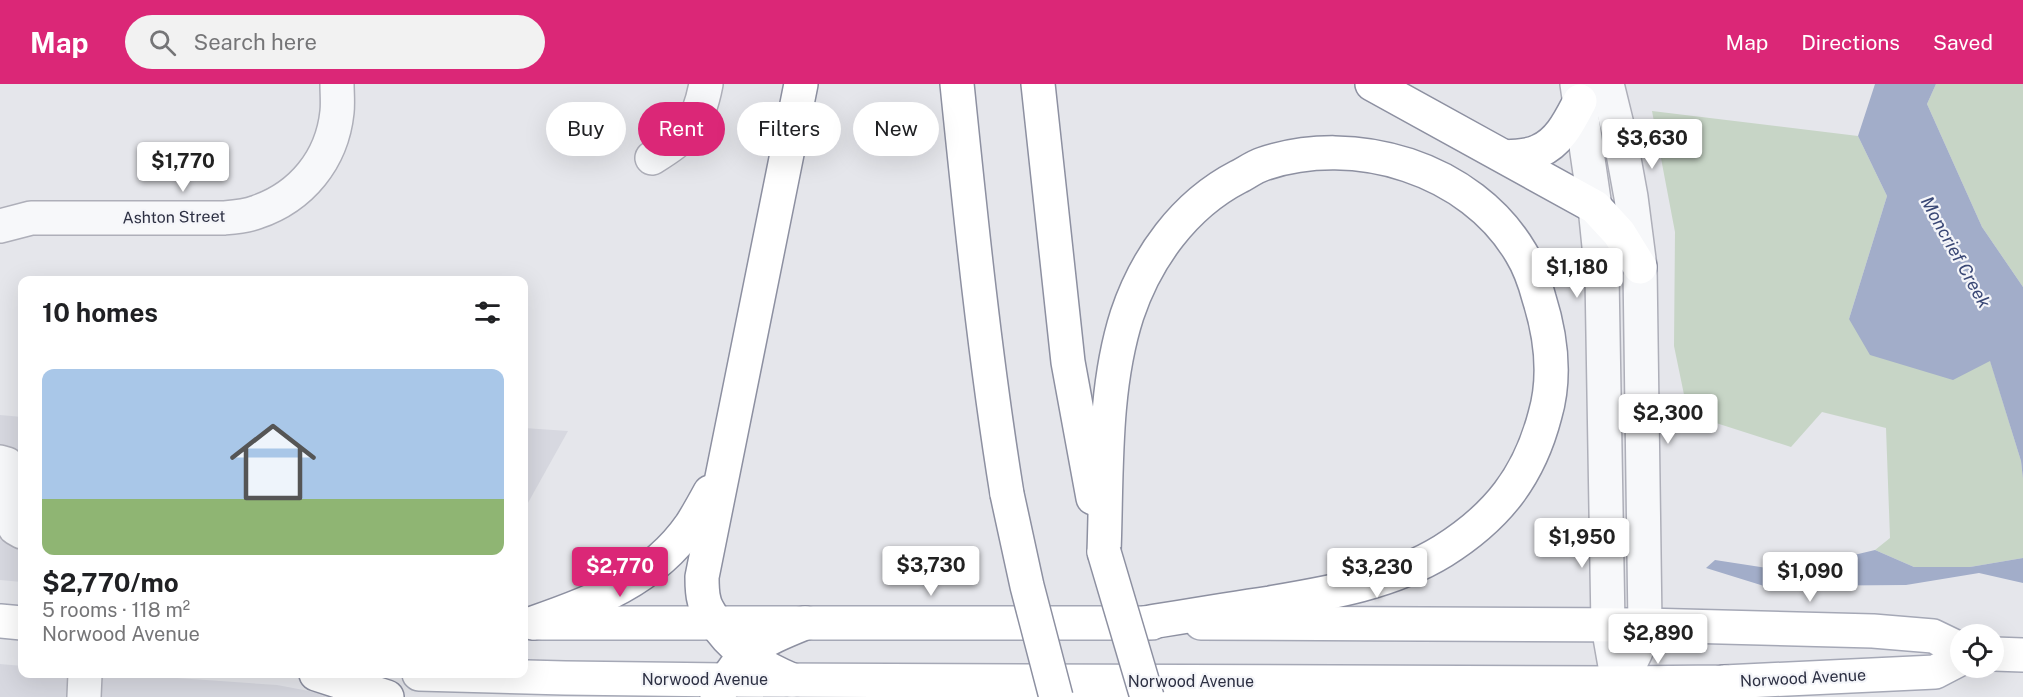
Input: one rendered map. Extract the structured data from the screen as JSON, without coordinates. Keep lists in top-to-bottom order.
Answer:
{
  "streets": {
    "main road": ["Norwood Avenue"],
    "street": ["Ashton Street"]
  },
  "water": ["Moncrief Creek"],
  "page": {
    "header": "Map",
    "search": "Search here",
    "nav": ["Map", "Directions", "Saved"],
    "chip": [
      "Buy",
      "Rent",
      "Filters",
      "New"
    ],
    "price": [
      "$3,630",
      "$1,770",
      "$1,180",
      "$2,300",
      "$1,950",
      "$3,730",
      "$2,770",
      "$3,230",
      "$1,090",
      "$2,890"
    ],
    "heading": "10 homes",
    "list": [
      {
        "name": "$2,770/mo",
        "note": "5 rooms · 118 m² · Norwood Avenue"
      }
    ]
  }
}
